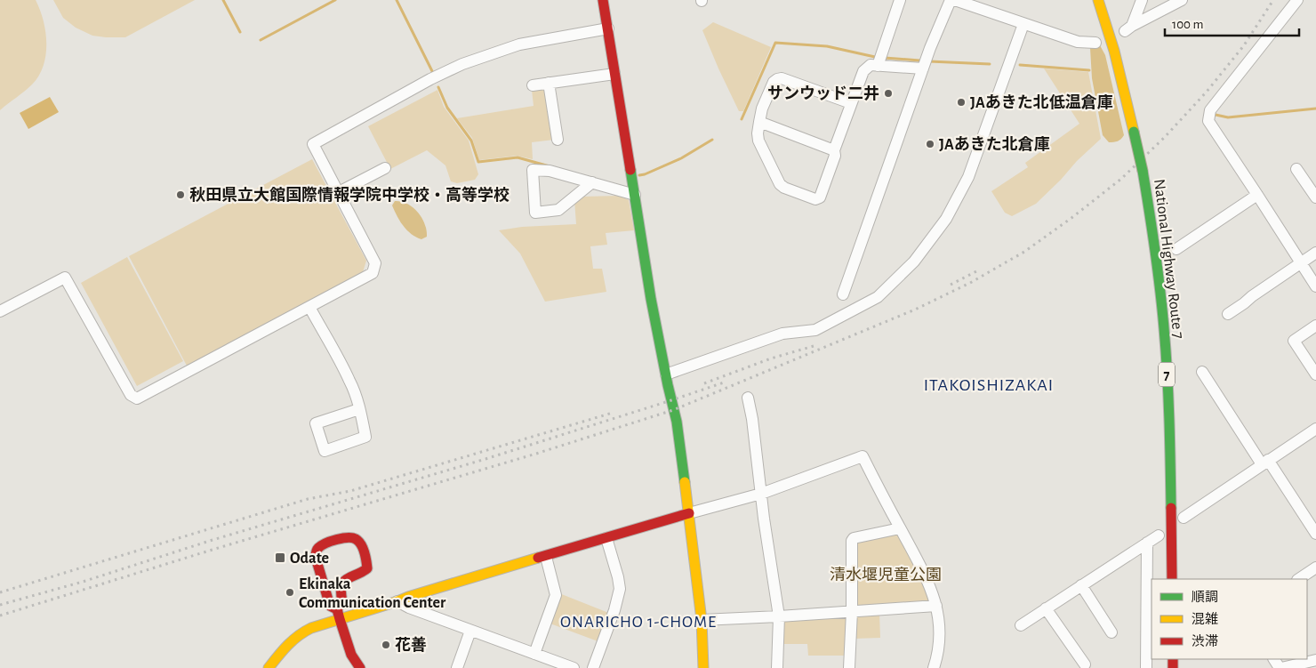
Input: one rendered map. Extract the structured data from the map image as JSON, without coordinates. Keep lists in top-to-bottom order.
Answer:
{
  "streets": {
    "main road": ["National Highway Route 7", "7"]
  },
  "districts": ["ITAKOISHIZAKAI", "ONARICHO 1-CHOME"],
  "parks": ["清水堰児童公園"],
  "places": {
    "other": [
      "サンウッド二井",
      "JAあきた北低温倉庫",
      "JAあきた北倉庫",
      "秋田県立大館国際情報学院中学校・高等学校",
      "Ekinaka Communication Center",
      "花善"
    ],
    "transit": ["Odate"]
  },
  "legend": ["順調", "混雑", "渋滞"],
  "scale_bar": "100 m"
}
